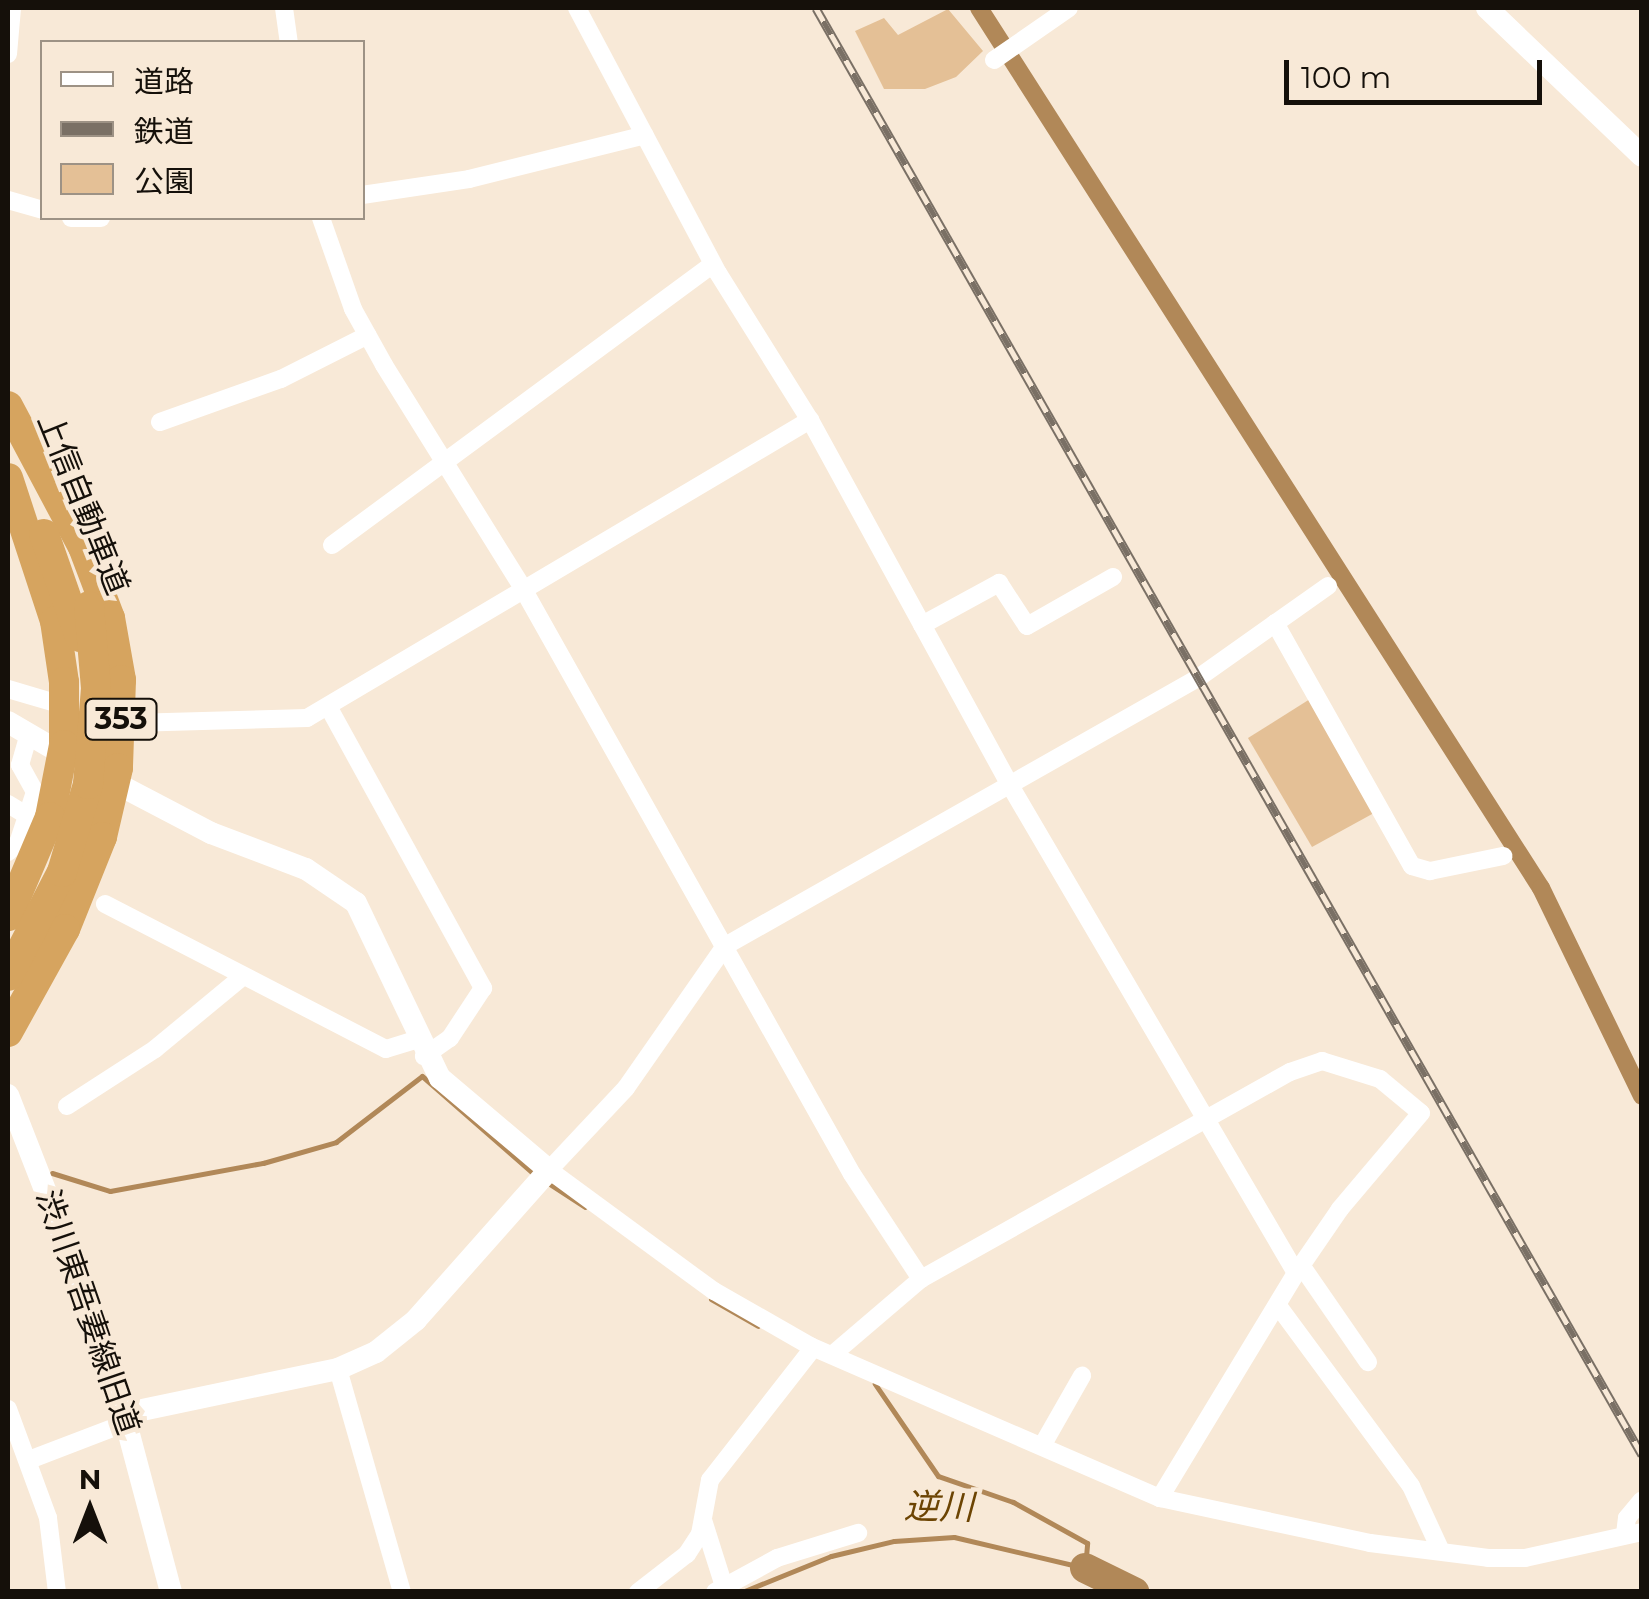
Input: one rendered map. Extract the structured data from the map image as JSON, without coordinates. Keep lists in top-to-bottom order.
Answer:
{
  "streets": {
    "highway": ["上信自動車道", "353"],
    "street": ["渋川東吾妻線旧道"]
  },
  "crossings": [
    ["上信自動車道", "353"]
  ],
  "water": ["逆川"],
  "legend": ["道路", "鉄道", "公園"],
  "scale_bar": "100 m",
  "north": "top"
}
